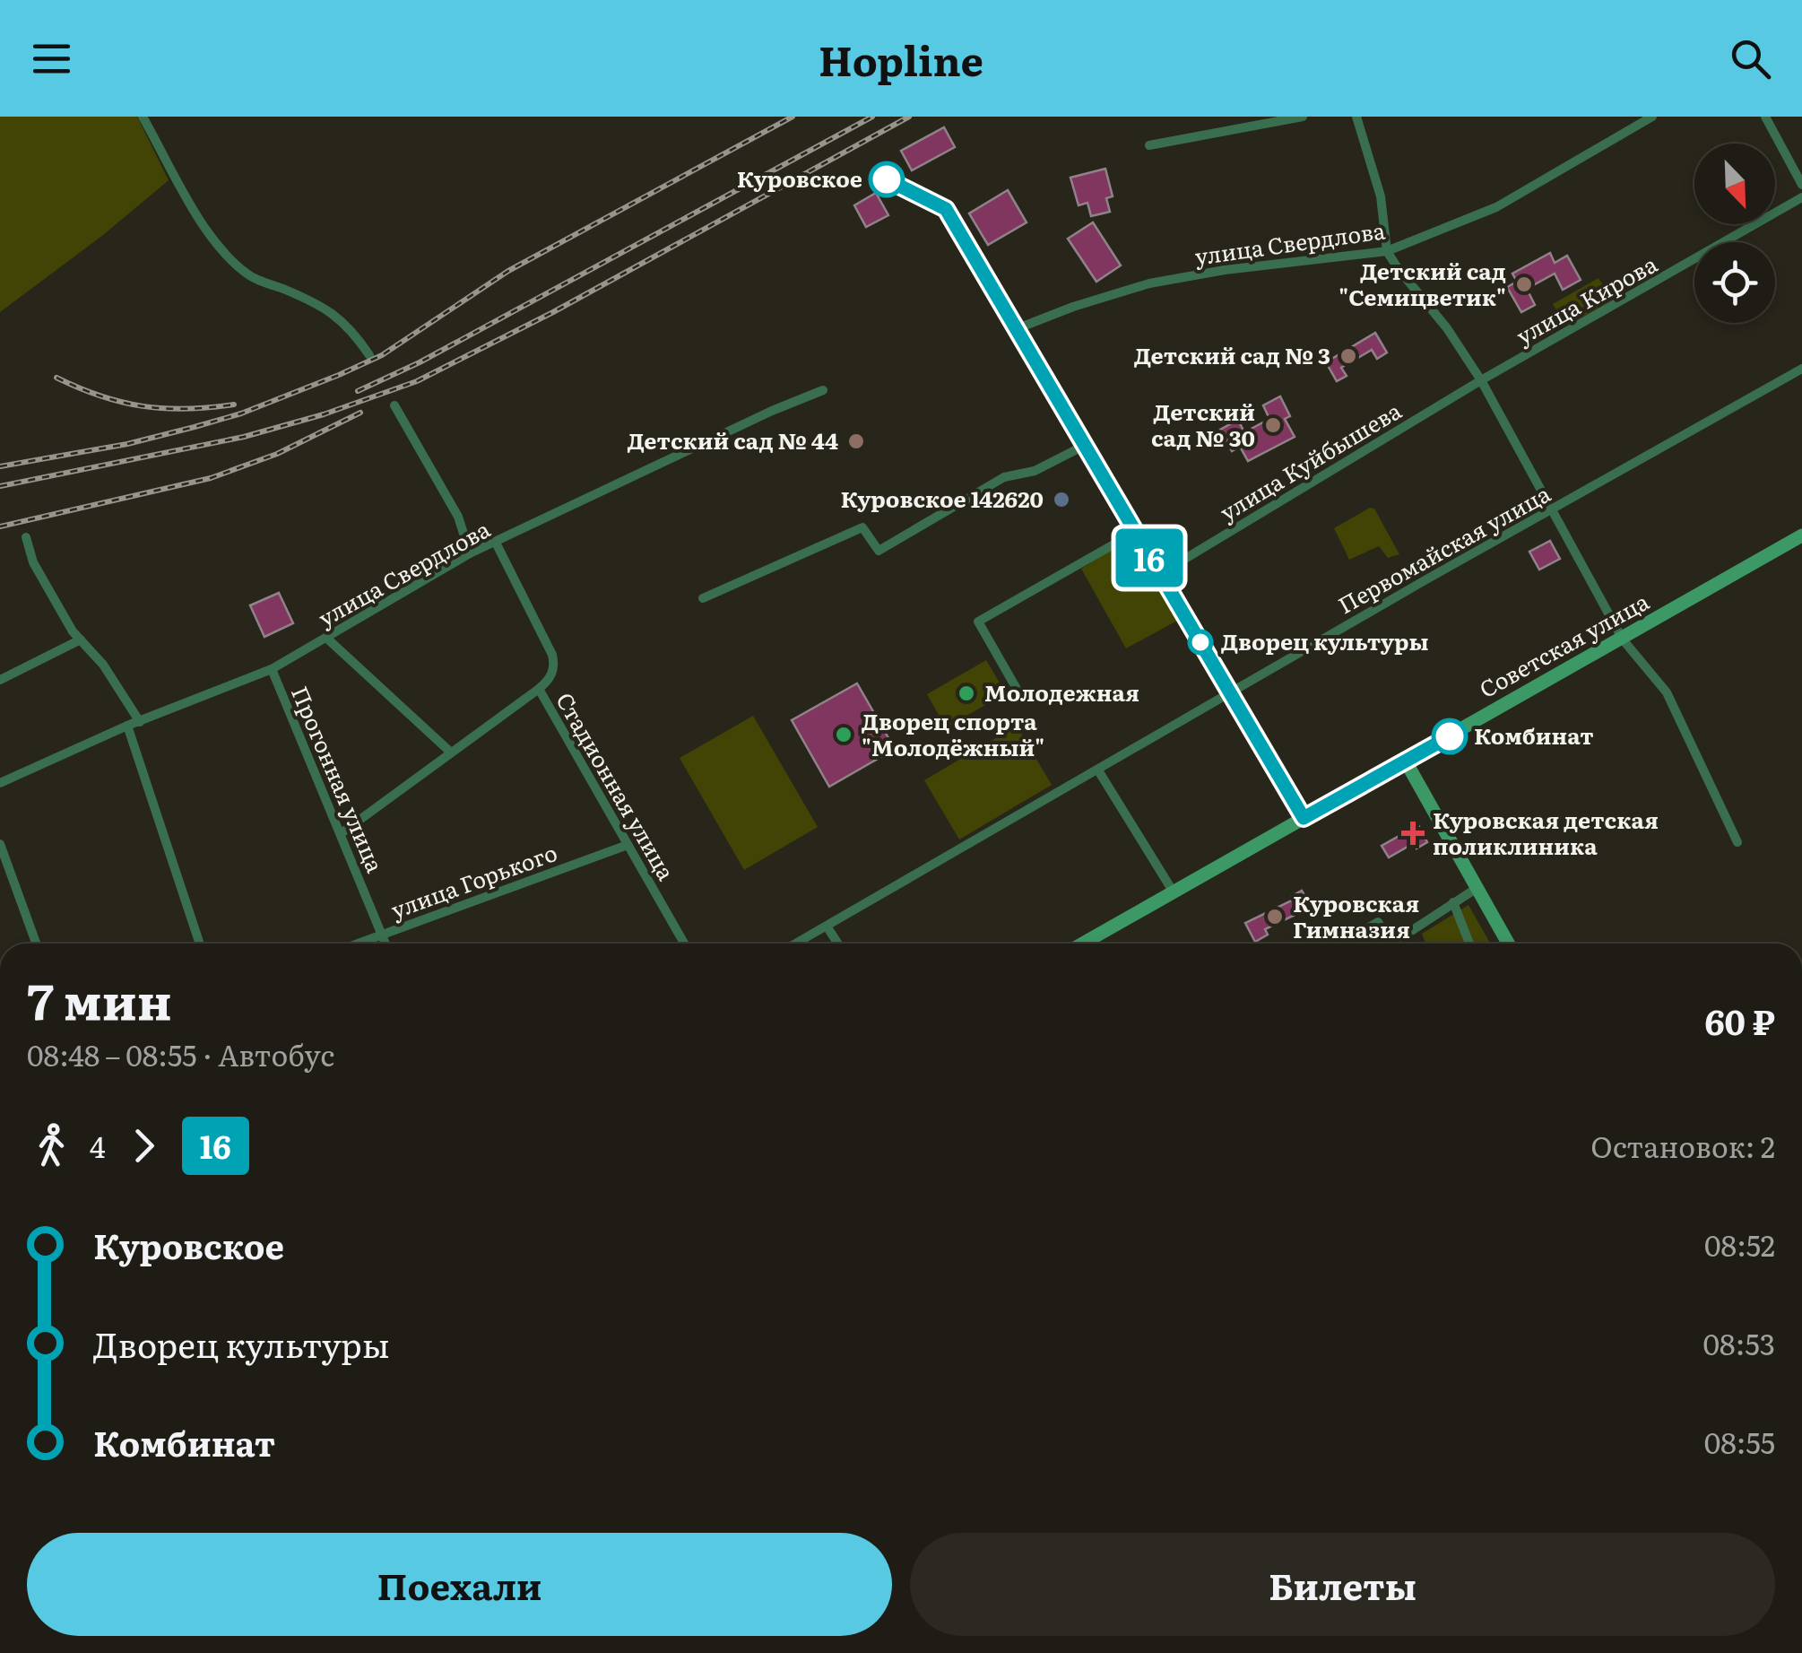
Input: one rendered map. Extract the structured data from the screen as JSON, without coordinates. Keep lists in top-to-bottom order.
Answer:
{
  "streets": {
    "street": [
      "улица Свердлова",
      "улица Кирова",
      "улица Куйбышева",
      "Первомайская улица",
      "Советская улица",
      "Прогонная улица",
      "Стадионная улица",
      "улица Горького"
    ]
  },
  "crossings": [
    ["улица Свердлова", "Прогонная улица"],
    ["улица Свердлова", "Стадионная улица"],
    ["улица Кирова", "улица Куйбышева"],
    ["Прогонная улица", "улица Горького"],
    ["Стадионная улица", "улица Горького"]
  ],
  "places": {
    "other": [
      "Куровское",
      "Детский сад \"Семицветик\"",
      "Детский сад № 3",
      "Детский сад № 30",
      "Детский сад № 44",
      "Куровское 142620",
      "Дворец культуры",
      "Молодежная",
      "Дворец спорта \"Молодёжный\"",
      "Комбинат",
      "Куровская Гимназия"
    ],
    "health": ["Куровская детская поликлиника"]
  },
  "lines": ["bus line 16"],
  "north": "bottom right",
  "page": {
    "header": "Hopline",
    "on_map": "16",
    "heading": ["7 мин", "08:48 – 08:55 · Автобус", "60 ₽"],
    "legs": ["4", "16", "Остановок: 2"],
    "list": [
      {
        "name": "Куровское",
        "value": "08:52"
      },
      {
        "name": "Дворец культуры",
        "value": "08:53"
      },
      {
        "name": "Комбинат",
        "value": "08:55"
      }
    ],
    "buttons": ["Поехали", "Билеты"]
  }
}
